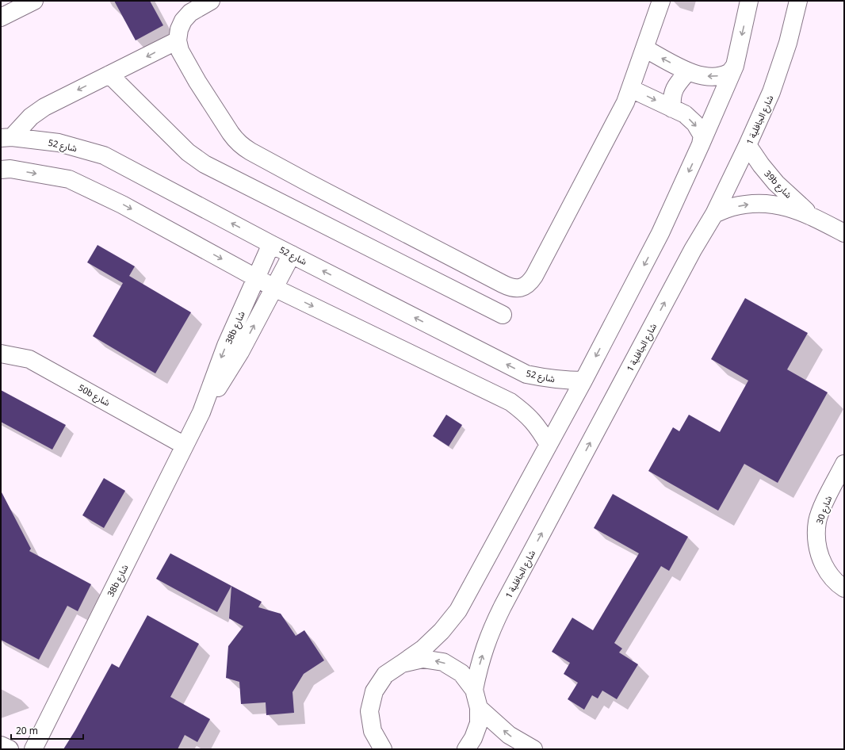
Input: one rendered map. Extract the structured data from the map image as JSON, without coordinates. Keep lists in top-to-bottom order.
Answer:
{
  "streets": {
    "street": [
      "شارع الجافلية 1",
      "شارع 52",
      "39b شارع",
      "38b شارع",
      "50b شارع",
      "شارع 30"
    ]
  },
  "crossings": [
    ["شارع الجافلية 1", "39b شارع"],
    ["شارع 52", "38b شارع"],
    ["38b شارع", "50b شارع"]
  ],
  "scale_bar": "20 m"
}
